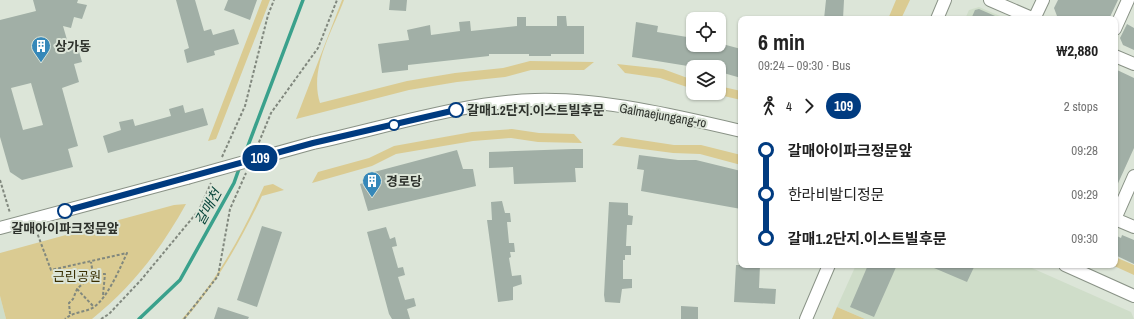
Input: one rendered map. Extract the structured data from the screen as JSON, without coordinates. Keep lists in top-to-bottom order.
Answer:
{
  "streets": {
    "street": ["Galmaejungang-ro"]
  },
  "water": ["갈매천"],
  "parks": ["근린공원"],
  "places": {
    "building": ["상가동", "경로당"],
    "other": ["갈매1.2단지.이스트빌후문", "갈매아이파크정문앞"]
  },
  "lines": ["bus line 109"],
  "page": {
    "on_map": "109",
    "heading": ["6 min", "09:24 – 09:30 · Bus", "₩2,880"],
    "legs": ["4", "109", "2 stops"],
    "list": [
      {
        "name": "갈매아이파크정문앞",
        "value": "09:28"
      },
      {
        "name": "한라비발디정문",
        "value": "09:29"
      },
      {
        "name": "갈매1.2단지.이스트빌후문",
        "value": "09:30"
      }
    ]
  }
}
